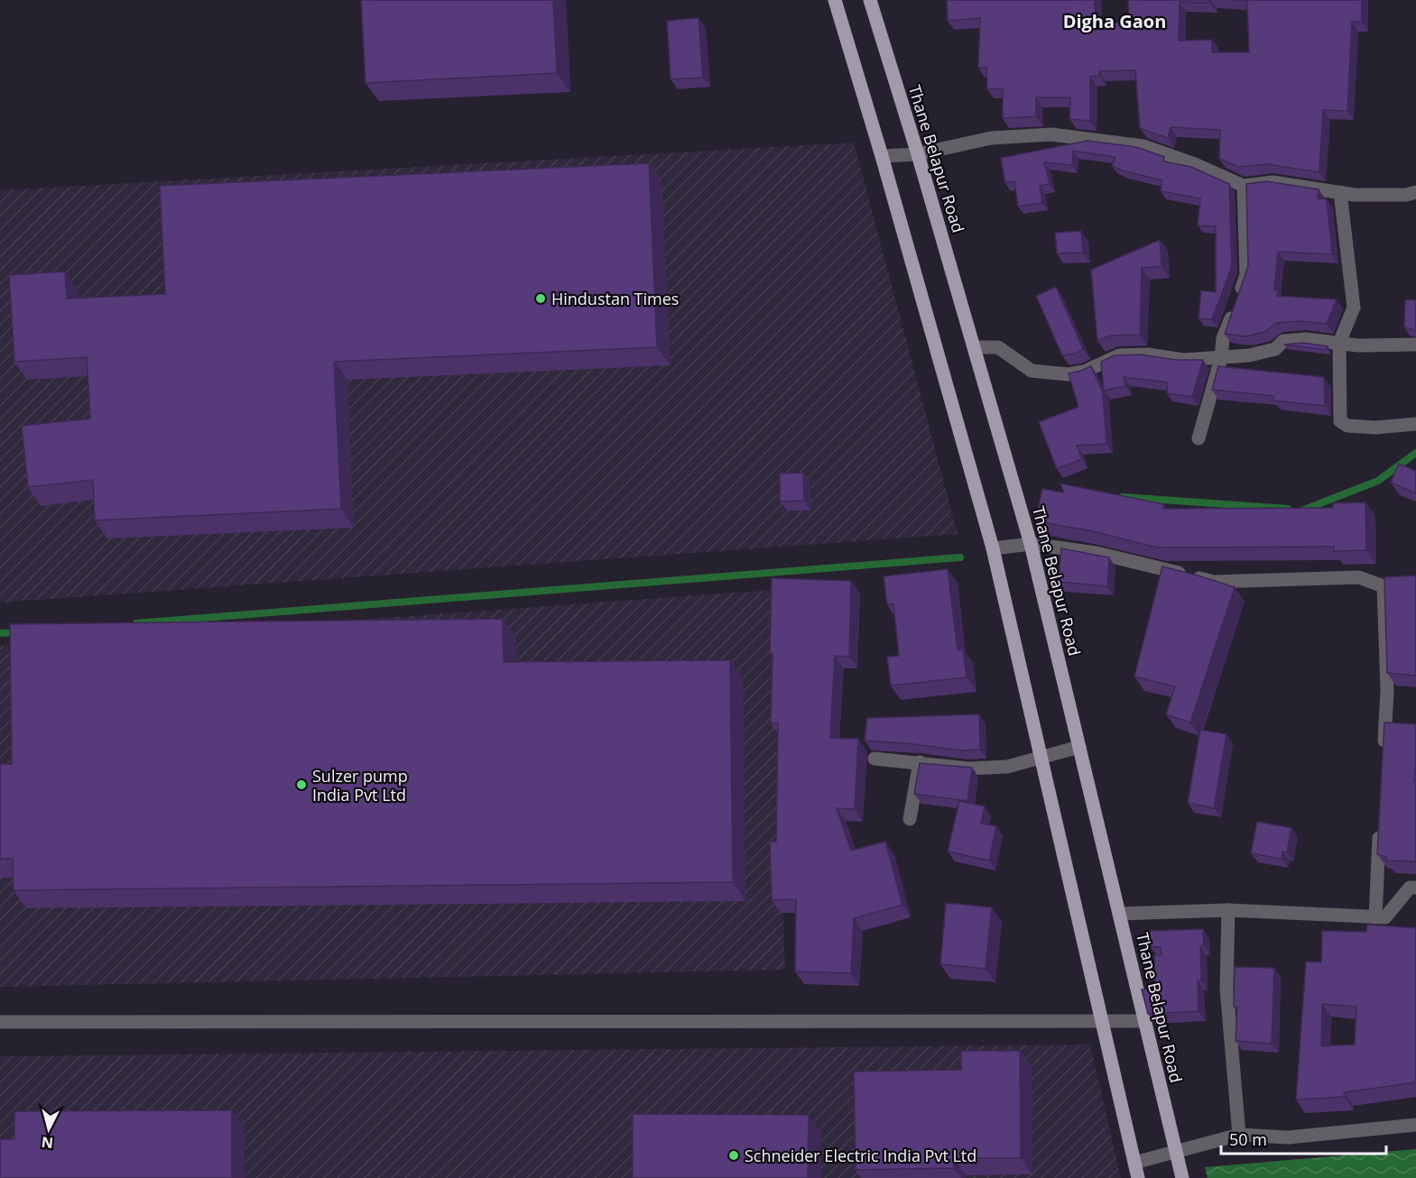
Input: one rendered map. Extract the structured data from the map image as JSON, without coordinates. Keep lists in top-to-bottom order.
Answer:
{
  "streets": {
    "main road": ["Thane Belapur Road"]
  },
  "districts": ["Digha Gaon"],
  "places": ["Hindustan Times", "Sulzer pump India Pvt Ltd", "Schneider Electric India Pvt Ltd"],
  "scale_bar": "50 m",
  "north": "bottom"
}
